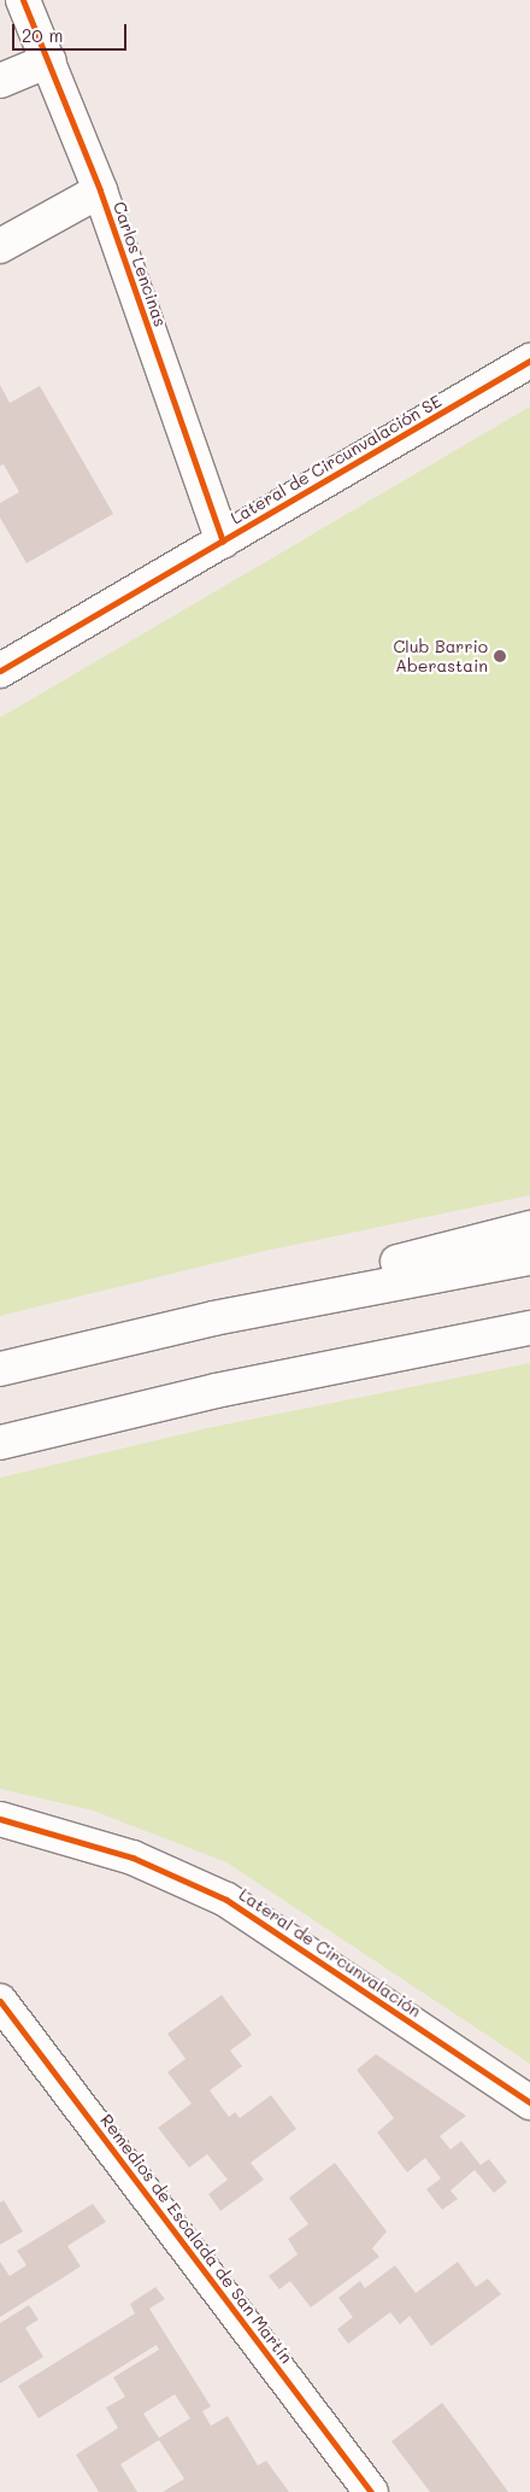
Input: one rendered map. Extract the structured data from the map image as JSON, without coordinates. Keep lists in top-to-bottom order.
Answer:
{
  "streets": {
    "main road": [
      "Carlos Lencinas",
      "Lateral de Circunvalación SE",
      "Lateral de Circunvalación",
      "Remedios de Escalada de San Martín"
    ]
  },
  "crossings": [
    ["Carlos Lencinas", "Lateral de Circunvalación SE"]
  ],
  "places": ["Club Barrio Aberastain"],
  "scale_bar": "20 m"
}
